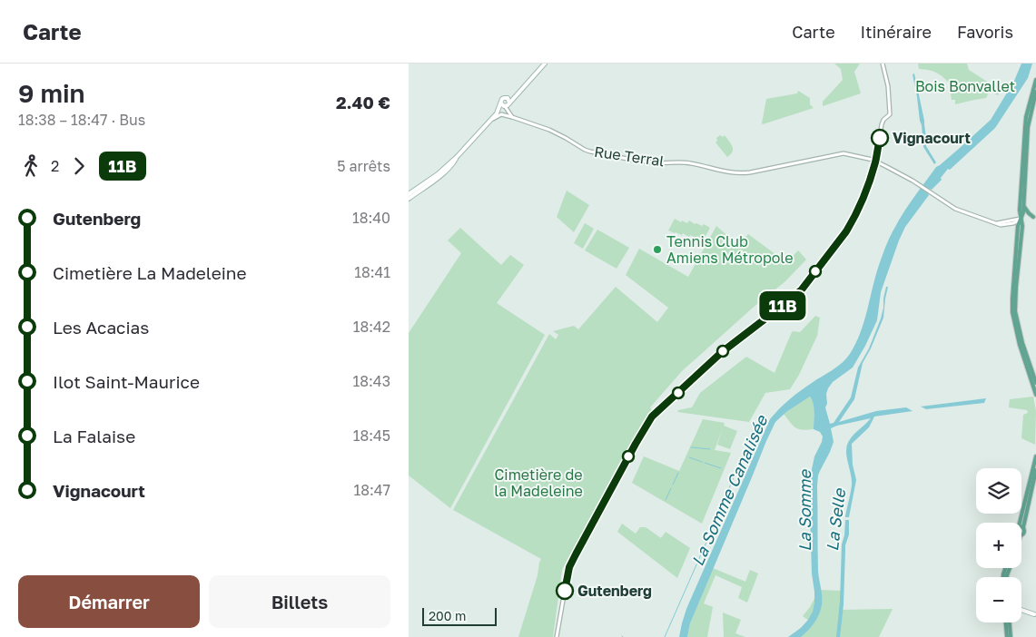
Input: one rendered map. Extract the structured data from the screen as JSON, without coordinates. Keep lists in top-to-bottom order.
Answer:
{
  "streets": {
    "street": ["Rue Terral"]
  },
  "water": ["La Somme Canalisée", "La Somme", "La Selle"],
  "parks": ["Bois Bonvallet", "Cimetière de la Madeleine"],
  "places": ["Vignacourt", "Tennis Club Amiens Métropole", "Gutenberg"],
  "lines": ["bus line 11B"],
  "scale_bar": "200 m",
  "page": {
    "header": "Carte",
    "nav": ["Carte", "Itinéraire", "Favoris"],
    "heading": ["9 min", "18:38 – 18:47 · Bus", "2.40 €"],
    "on_map": "11B",
    "legs": ["2", "11B", "5 arrêts"],
    "list": [
      {
        "name": "Gutenberg",
        "value": "18:40"
      },
      {
        "name": "Cimetière La Madeleine",
        "value": "18:41"
      },
      {
        "name": "Les Acacias",
        "value": "18:42"
      },
      {
        "name": "Ilot Saint-Maurice",
        "value": "18:43"
      },
      {
        "name": "La Falaise",
        "value": "18:45"
      },
      {
        "name": "Vignacourt",
        "value": "18:47"
      }
    ],
    "map_buttons": ["+", "−"],
    "buttons": ["Démarrer", "Billets"],
    "scale": "200 m"
  }
}
